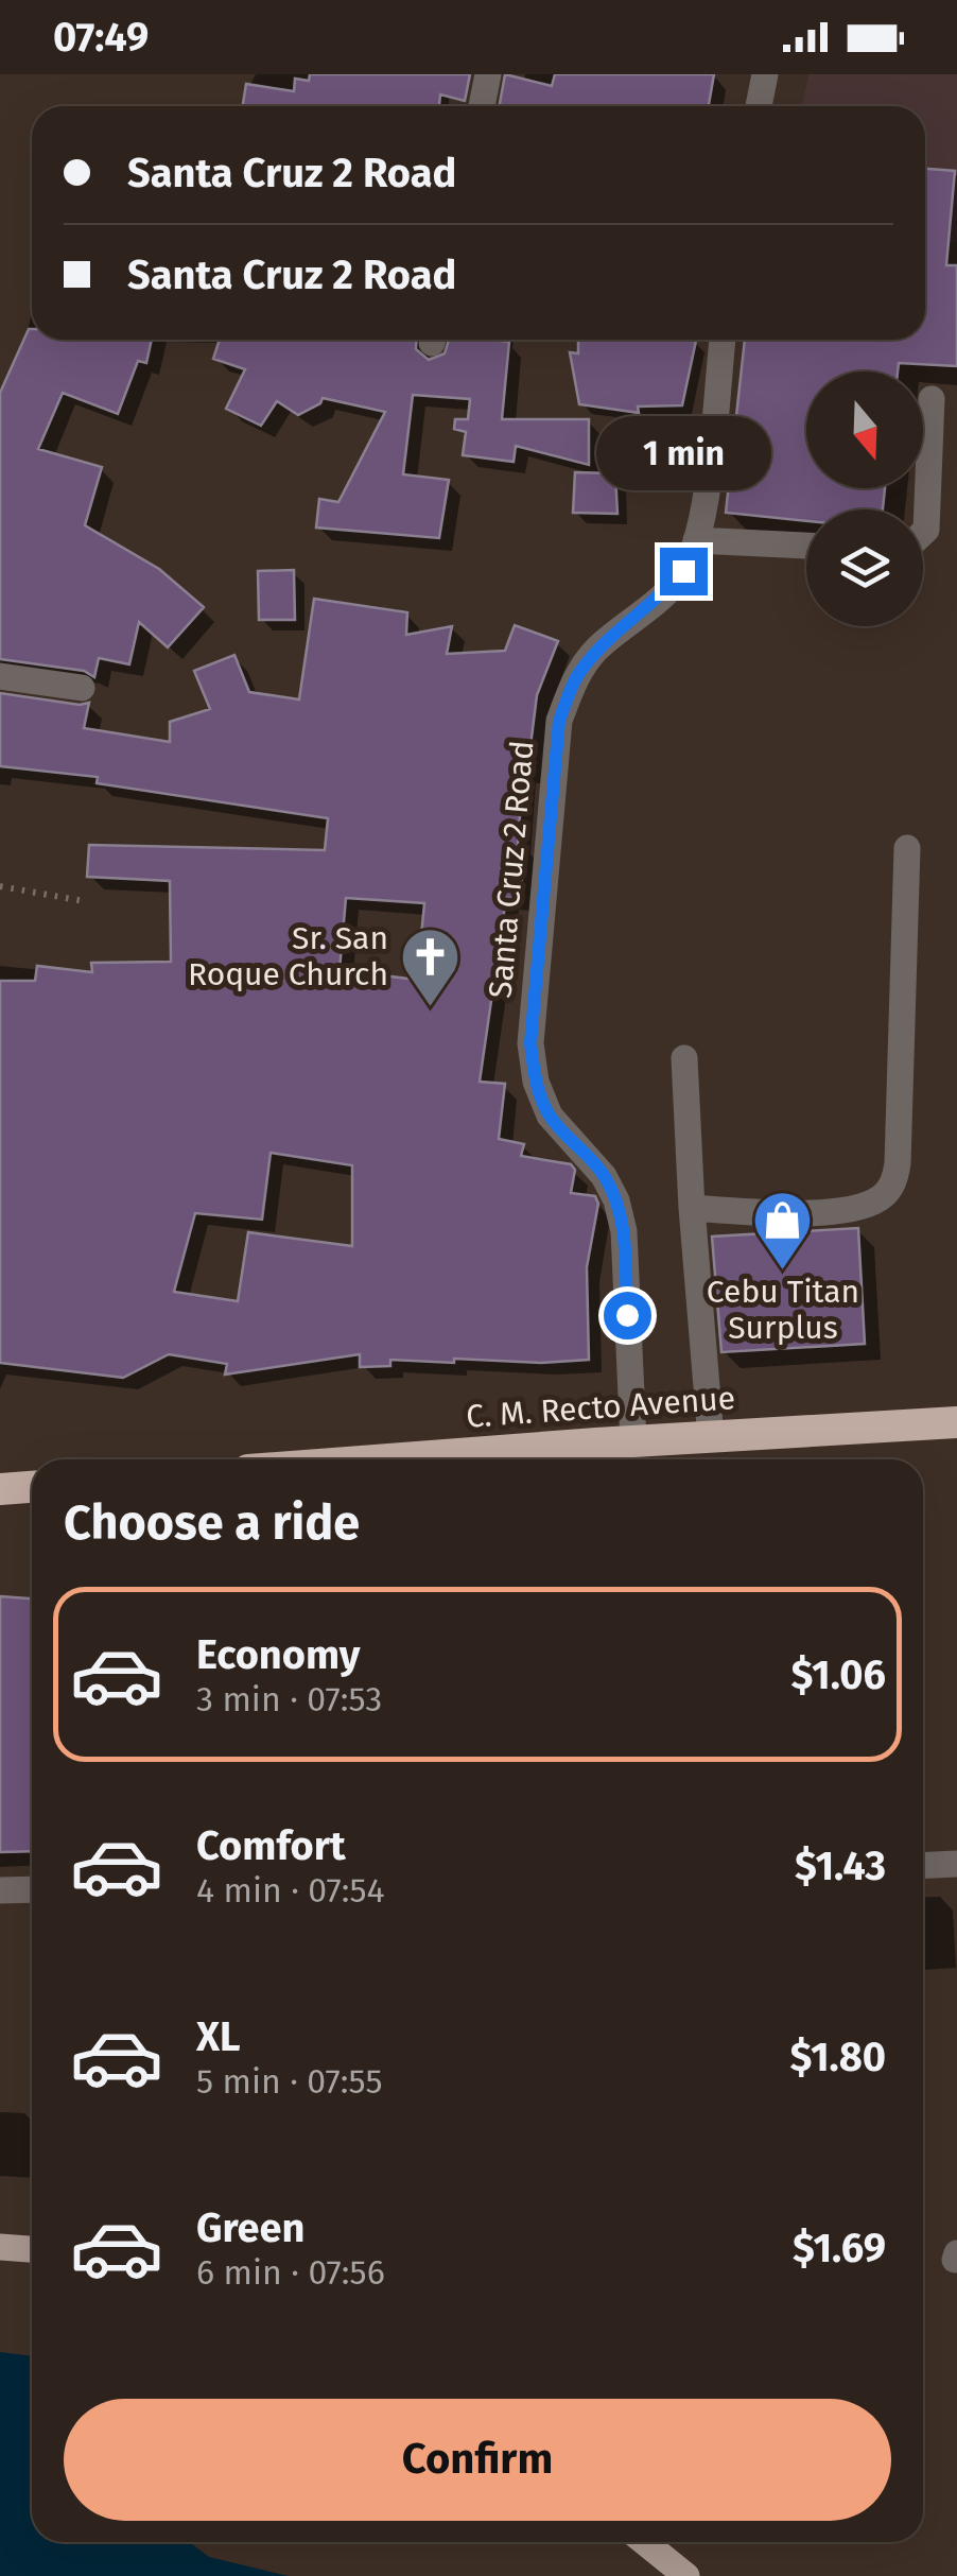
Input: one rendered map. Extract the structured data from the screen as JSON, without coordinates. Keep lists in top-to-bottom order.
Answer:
{
  "streets": {
    "highway": ["C. M. Recto Avenue"],
    "street": ["Santa Cruz 2 Road"]
  },
  "crossings": [
    ["Santa Cruz 2 Road", "C. M. Recto Avenue"]
  ],
  "places": {
    "church": ["Sr. San Roque Church"],
    "shop": ["Cebu Titan Surplus"]
  },
  "north": "bottom",
  "page": {
    "status": "07:49",
    "banner": ["Santa Cruz 2 Road", "Santa Cruz 2 Road"],
    "bubble": "1 min",
    "heading": "Choose a ride",
    "list": [
      {
        "name": "Economy",
        "note": "3 min · 07:53",
        "value": "$1.06"
      },
      {
        "name": "Comfort",
        "note": "4 min · 07:54",
        "value": "$1.43"
      },
      {
        "name": "XL",
        "note": "5 min · 07:55",
        "value": "$1.80"
      },
      {
        "name": "Green",
        "note": "6 min · 07:56",
        "value": "$1.69"
      }
    ],
    "buttons": "Confirm"
  }
}
